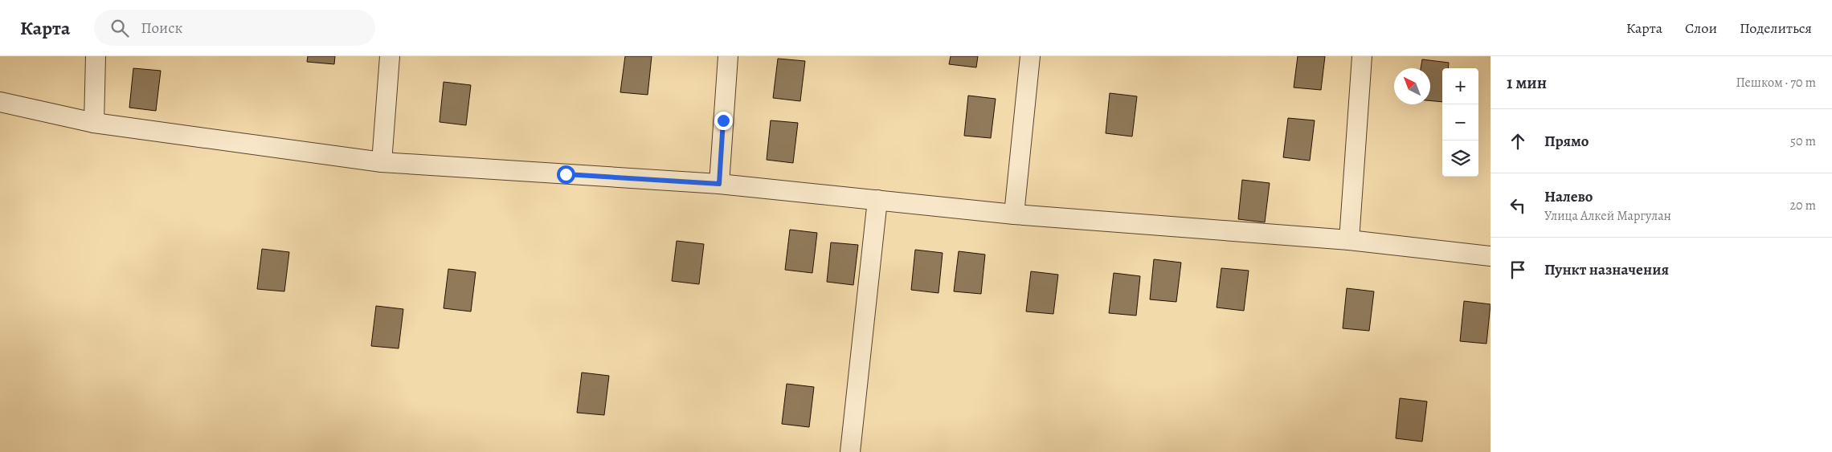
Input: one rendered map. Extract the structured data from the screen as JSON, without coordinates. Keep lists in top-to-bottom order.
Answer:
{
  "north": "top left",
  "page": {
    "header": "Карта",
    "search": "Поиск",
    "nav": ["Карта", "Слои", "Поделиться"],
    "heading": ["1 мин", "Пешком · 70 m"],
    "map_buttons": ["+", "−"],
    "list": [
      ["Прямо", "50 m"],
      ["Налево", "Улица Алкей Маргулан", "20 m"],
      "Пункт назначения"
    ]
  }
}
